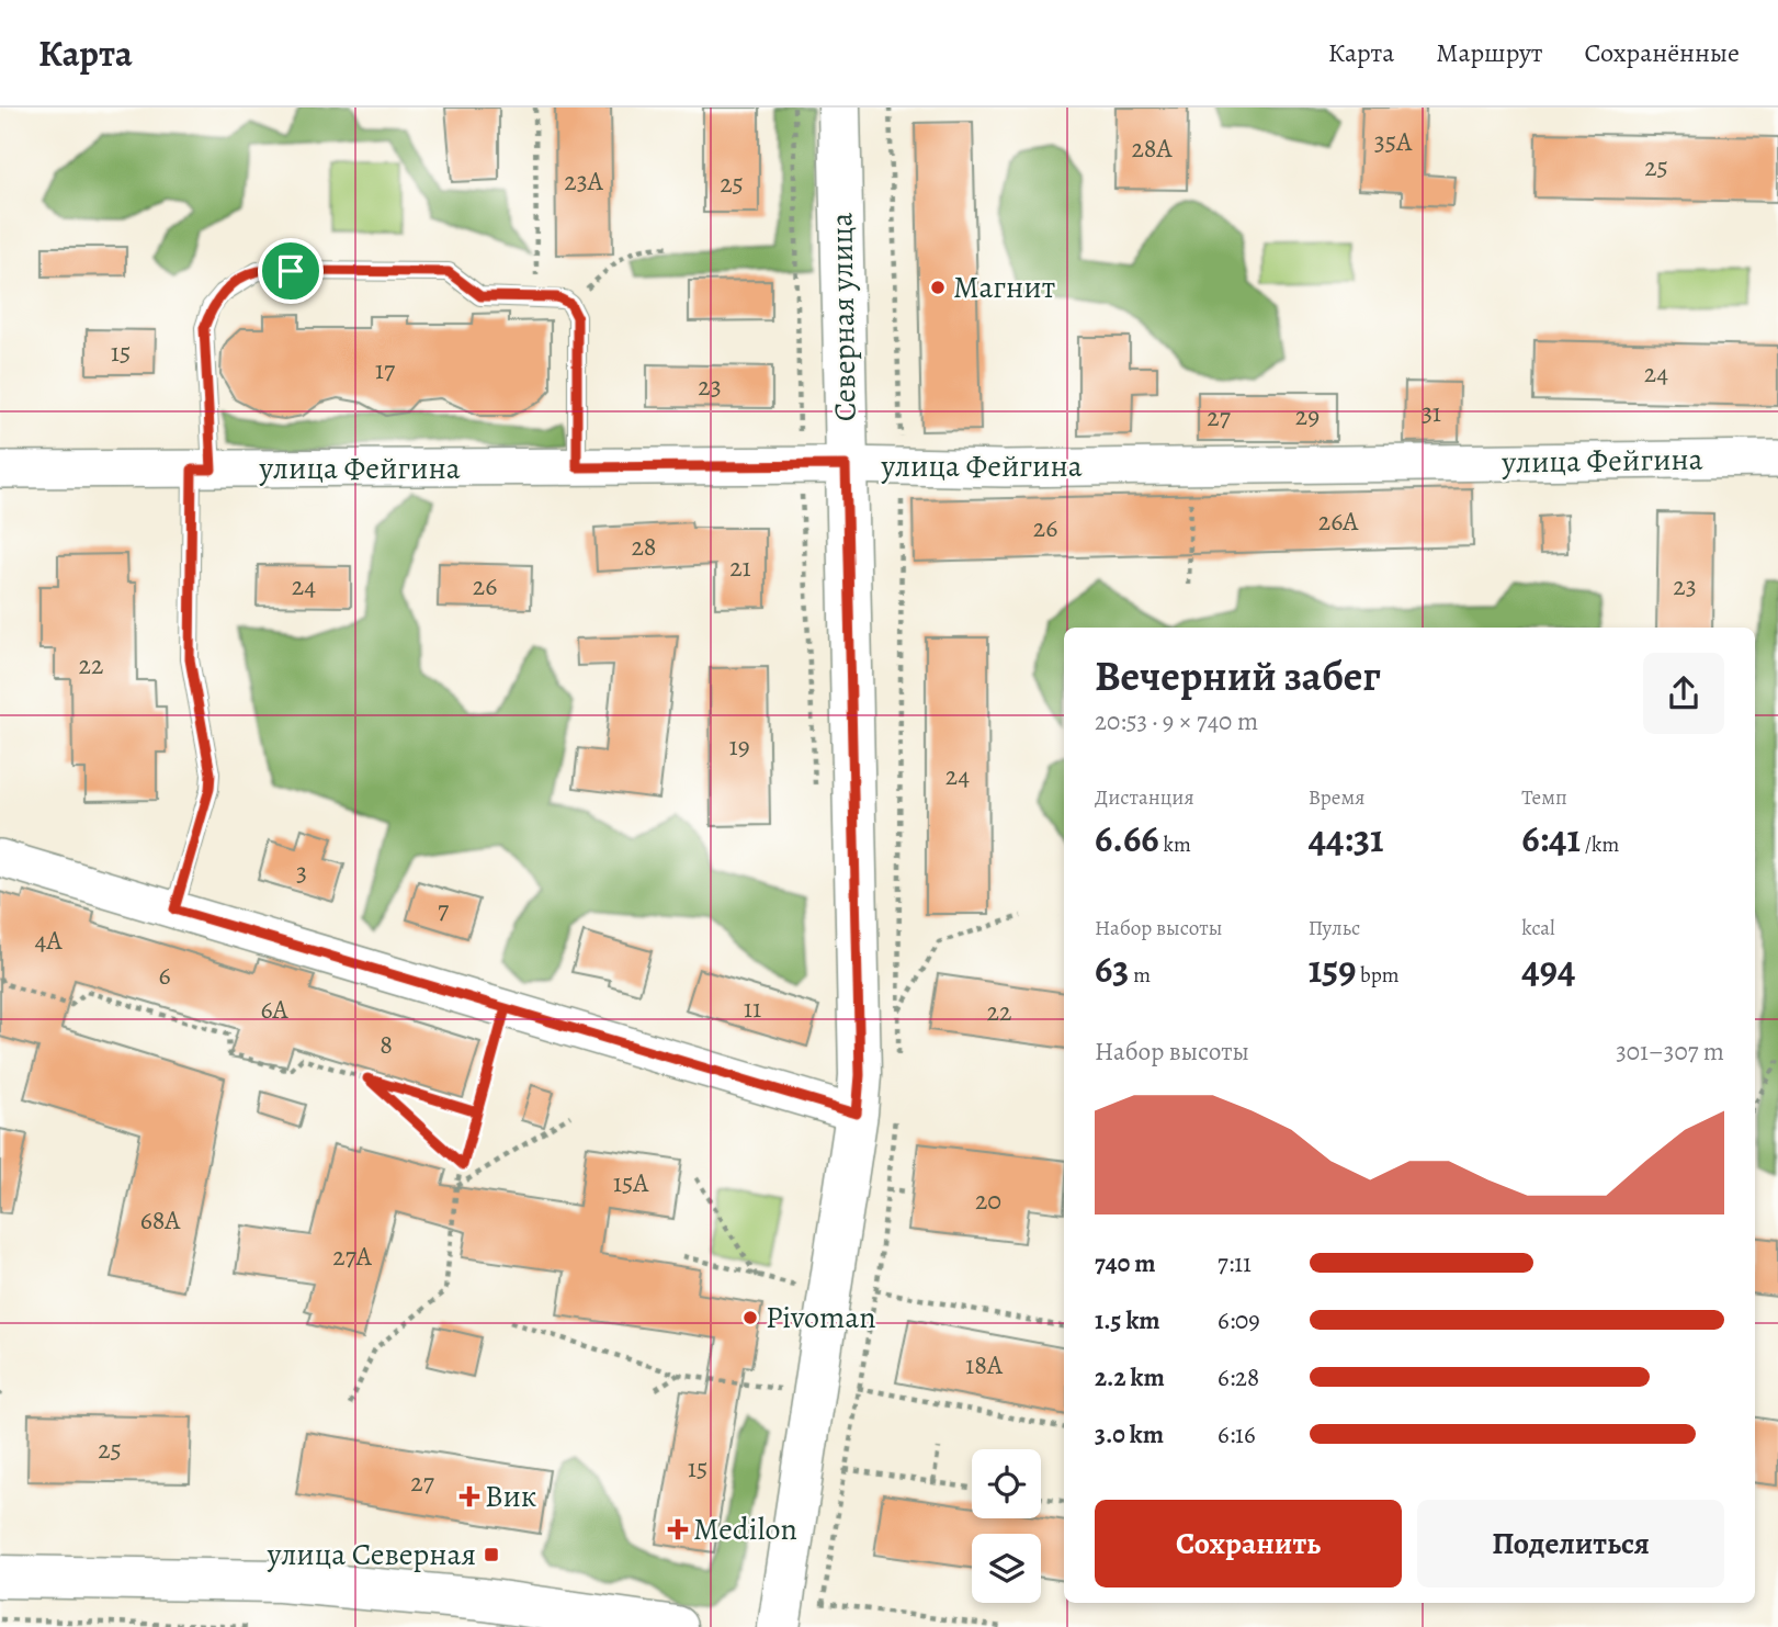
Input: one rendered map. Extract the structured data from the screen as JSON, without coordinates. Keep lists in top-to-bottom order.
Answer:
{
  "streets": {
    "street": ["Северная улица", "улица Фейгина"]
  },
  "crossings": [
    ["Северная улица", "улица Фейгина"]
  ],
  "places": {
    "other": ["Магнит", "Pivoman"],
    "health": ["Вик", "Medilon"],
    "transit": ["улица Северная"]
  },
  "house_numbers": [
    "35А",
    "28А",
    "25",
    "23А",
    "25",
    "15",
    "17",
    "24",
    "23",
    "31",
    "29",
    "27",
    "26А",
    "26",
    "28",
    "21",
    "24",
    "26",
    "23",
    "22",
    "19",
    "24",
    "3",
    "7",
    "4А",
    "6",
    "11",
    "6А",
    "22",
    "8",
    "15А",
    "20",
    "68А",
    "27А",
    "18А",
    "25",
    "15",
    "27"
  ],
  "page": {
    "header": "Карта",
    "nav": ["Карта", "Маршрут", "Сохранённые"],
    "heading": ["Вечерний забег", "20:53 · 9 × 740 m"],
    "stats": [
      ["Дистанция", "6.66 km"],
      ["Время", "44:31"],
      ["Темп", "6:41 /km"],
      ["Набор высоты", "63 m"],
      ["Пульс", "159 bpm"],
      ["kcal", "494"]
    ],
    "chart": ["Набор высоты", "301–307 m"],
    "list": [
      {
        "name": "740 m",
        "note": "7:11"
      },
      {
        "name": "1.5 km",
        "note": "6:09"
      },
      {
        "name": "2.2 km",
        "note": "6:28"
      },
      {
        "name": "3.0 km",
        "note": "6:16"
      }
    ],
    "buttons": ["Сохранить", "Поделиться"]
  }
}
